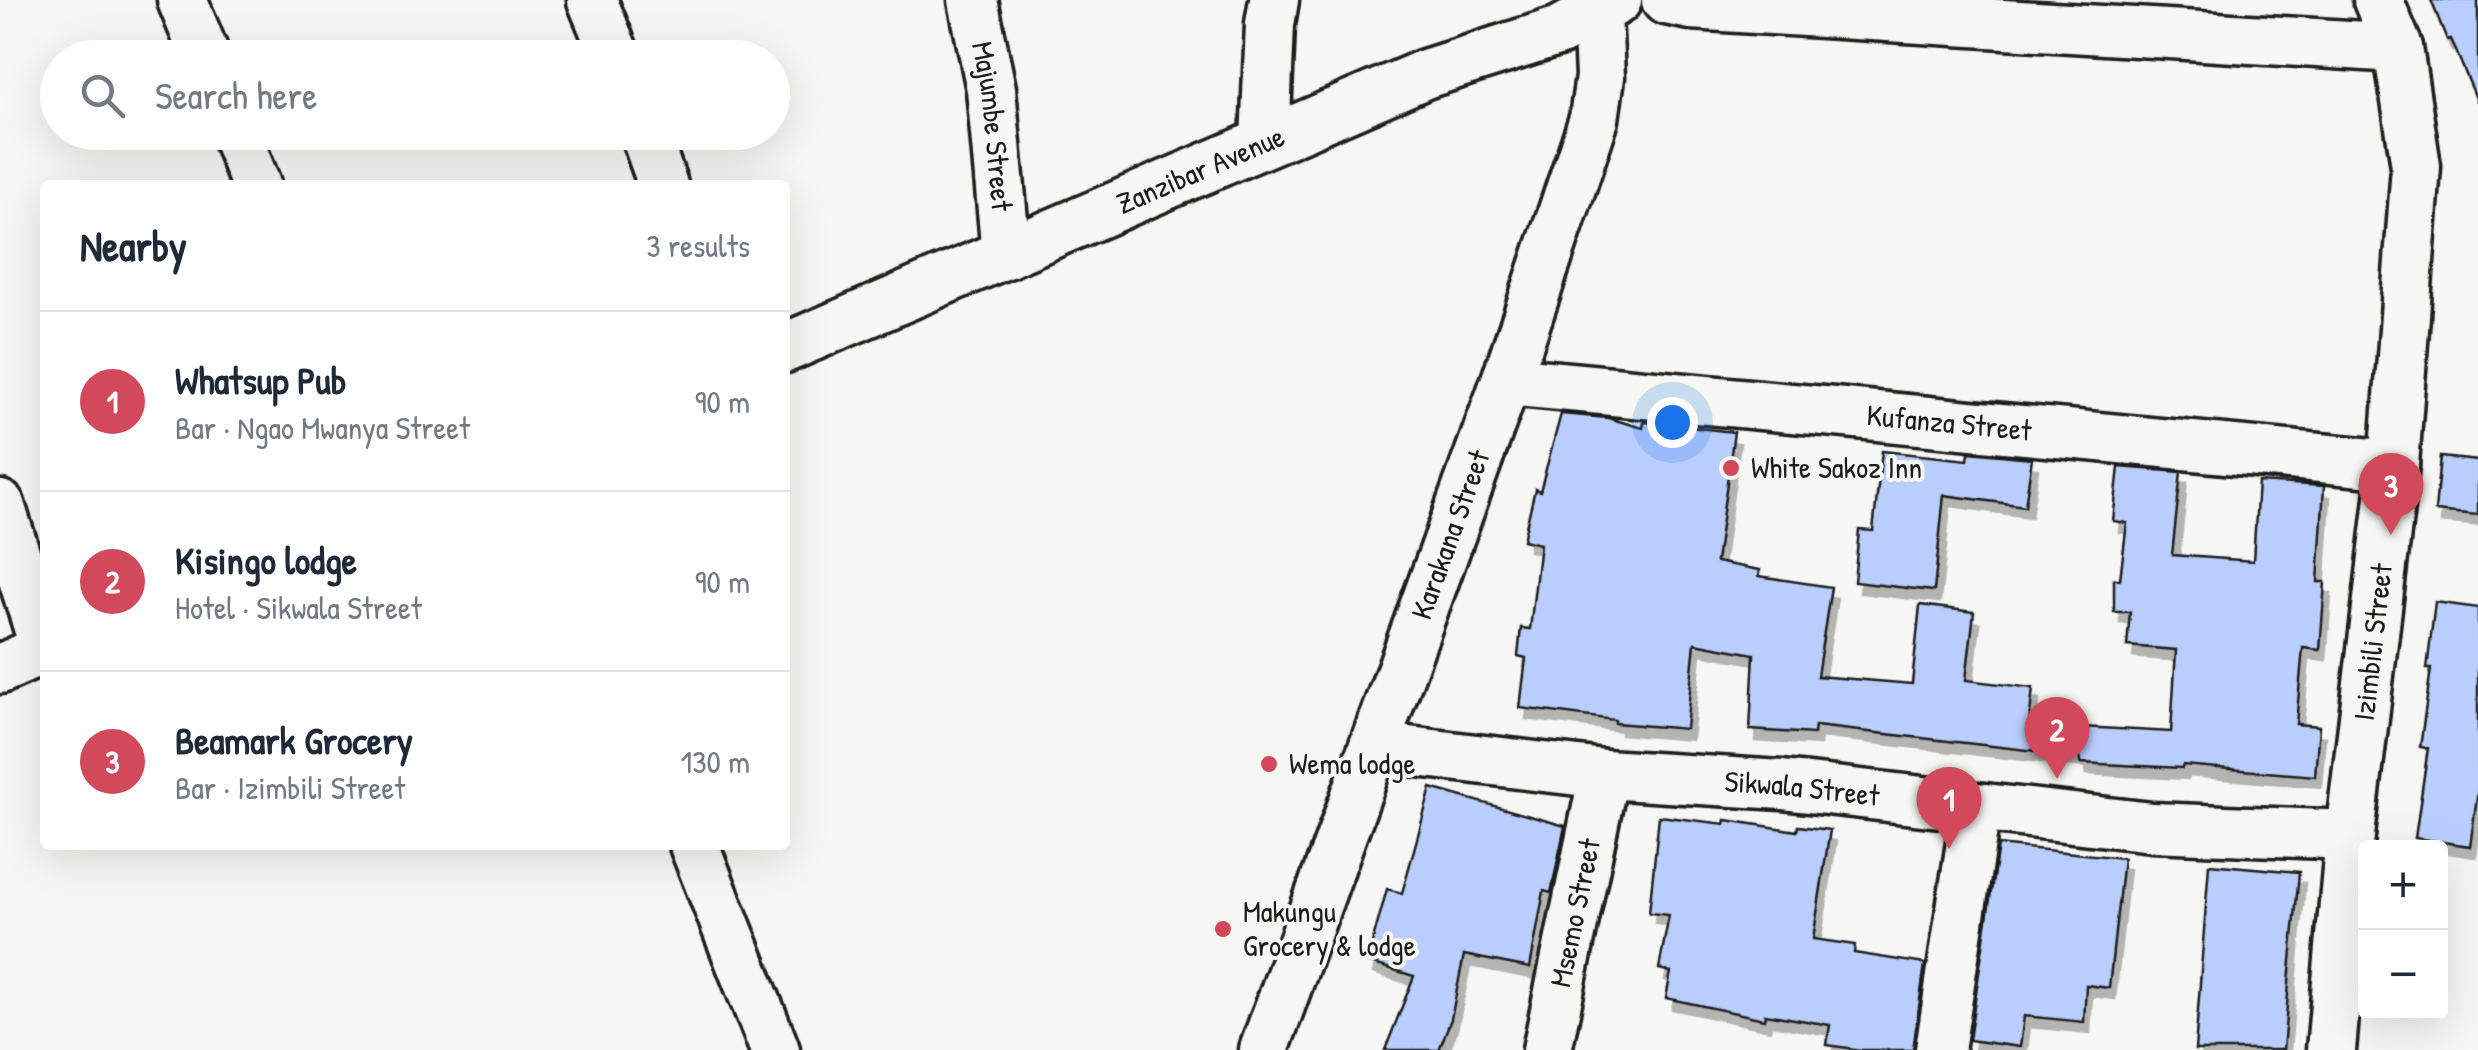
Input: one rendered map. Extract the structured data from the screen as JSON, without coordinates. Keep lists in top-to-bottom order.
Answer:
{
  "streets": {
    "street": [
      "Majumbe Street",
      "Zanzibar Avenue",
      "Kufanza Street",
      "Karakana Street",
      "Izimbili Street",
      "Sikwala Street",
      "Msemo Street"
    ]
  },
  "crossings": [
    ["Majumbe Street", "Zanzibar Avenue"],
    ["Zanzibar Avenue", "Karakana Street"],
    ["Kufanza Street", "Karakana Street"],
    ["Kufanza Street", "Izimbili Street"],
    ["Karakana Street", "Sikwala Street"],
    ["Izimbili Street", "Sikwala Street"],
    ["Sikwala Street", "Msemo Street"]
  ],
  "places": ["White Sakoz Inn", "Wema lodge", "Makungu Grocery & lodge"],
  "page": {
    "search": "Search here",
    "heading": ["Nearby", "3 results"],
    "list": [
      {
        "mark": "1",
        "name": "Whatsup Pub",
        "note": "Bar · Ngao Mwanya Street",
        "value": "90 m"
      },
      {
        "mark": "2",
        "name": "Kisingo lodge",
        "note": "Hotel · Sikwala Street",
        "value": "90 m"
      },
      {
        "mark": "3",
        "name": "Beamark Grocery",
        "note": "Bar · Izimbili Street",
        "value": "130 m"
      }
    ],
    "pins": ["3", "2", "1"],
    "map_buttons": ["+", "−"]
  }
}
